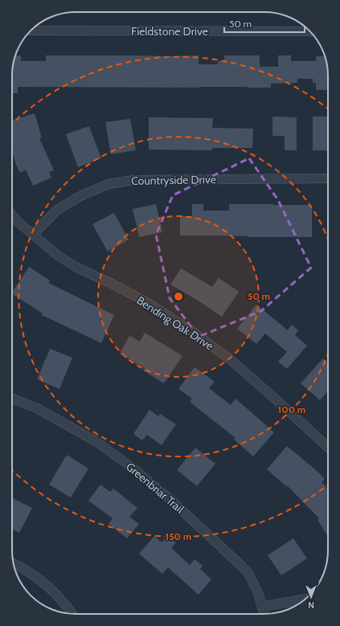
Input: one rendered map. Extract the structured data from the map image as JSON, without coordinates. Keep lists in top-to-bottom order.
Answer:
{
  "streets": {
    "street": [
      "Fieldstone Drive",
      "Countryside Drive",
      "Bending Oak Drive",
      "Greenbriar Trail"
    ]
  },
  "crossings": [
    ["Countryside Drive", "Bending Oak Drive"]
  ],
  "scale_bar": "50 m",
  "north": "bottom",
  "rings": ["50 m", "100 m", "150 m"]
}
